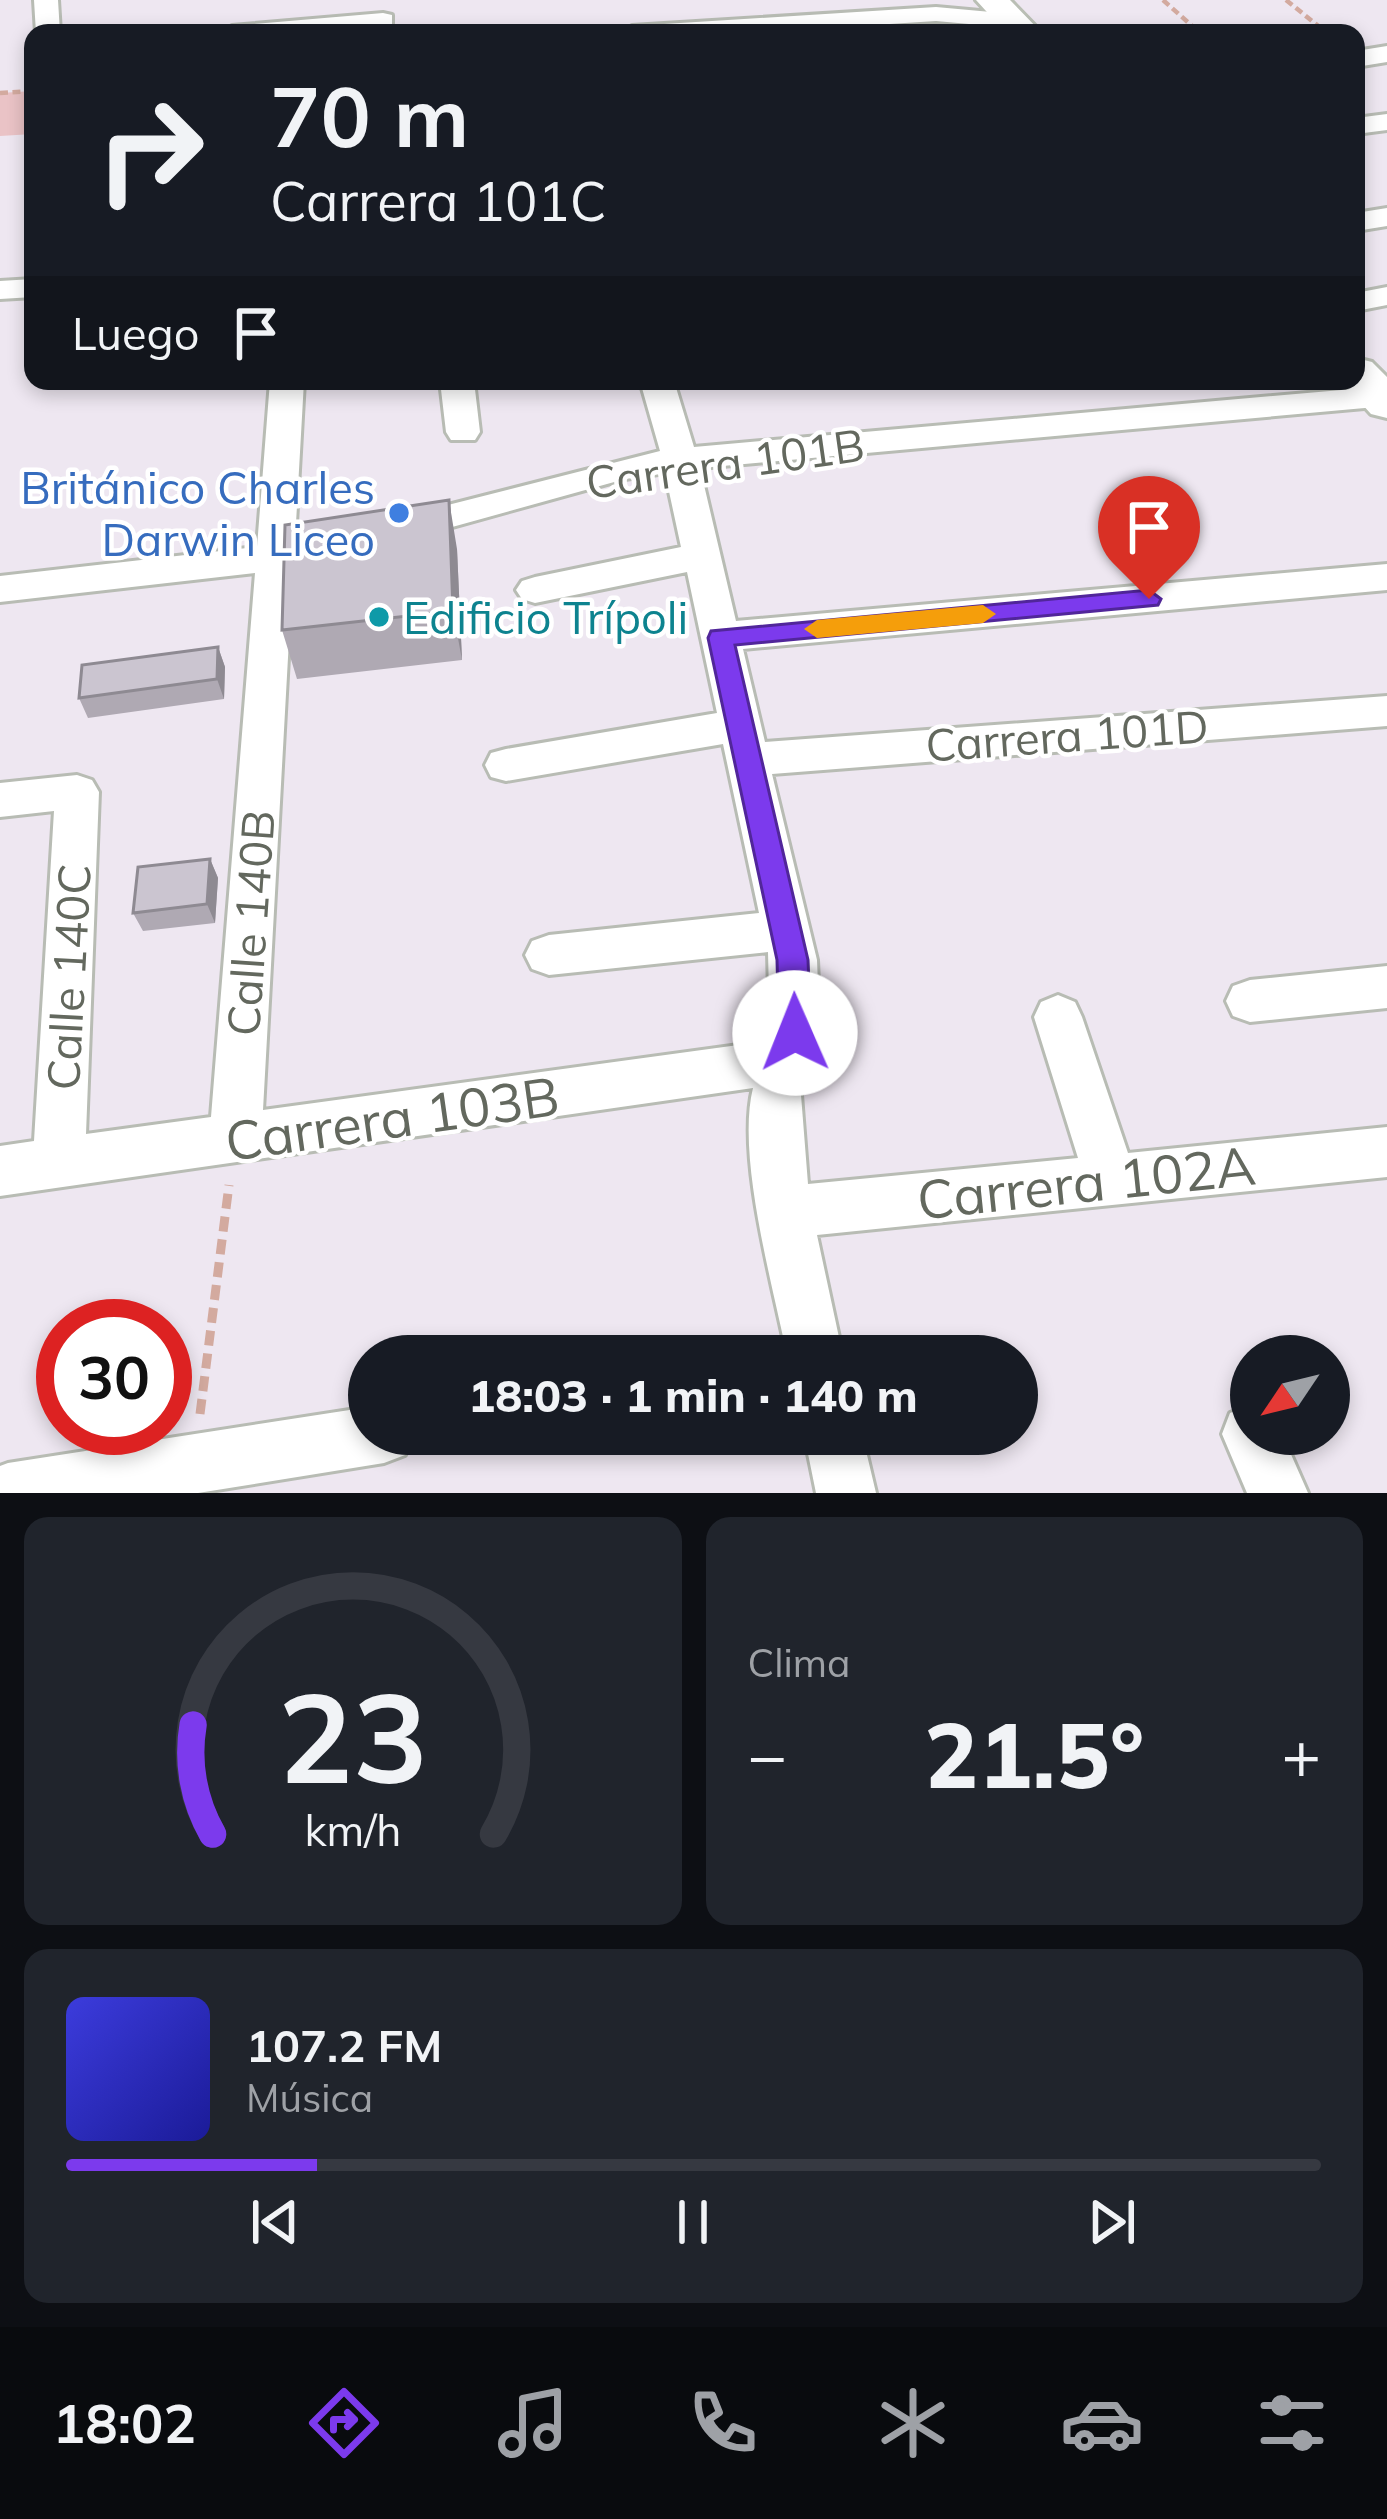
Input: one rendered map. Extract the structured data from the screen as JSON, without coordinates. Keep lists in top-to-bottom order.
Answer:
{
  "streets": {
    "street": [
      "Carrera 101B",
      "Carrera 101D",
      "Calle 140B",
      "Calle 140C",
      "Carrera 103B",
      "Carrera 102A"
    ]
  },
  "crossings": [
    ["Carrera 101B", "Calle 140B"],
    ["Calle 140B", "Carrera 103B"],
    ["Calle 140C", "Carrera 103B"]
  ],
  "places": ["Británico Charles Darwin Liceo", "Edificio Trípoli"],
  "north": "bottom left",
  "page": {
    "turn": ["70 m", "Carrera 101C"],
    "then": "Luego",
    "limit": "30",
    "trip": "18:03 · 1 min · 140 m",
    "tile": "Clima",
    "heat": ["−", "21.5°", "+"],
    "song": ["107.2 FM", "Música"],
    "tabs": "18:02",
    "gauge": ["23", "km/h"]
  }
}
